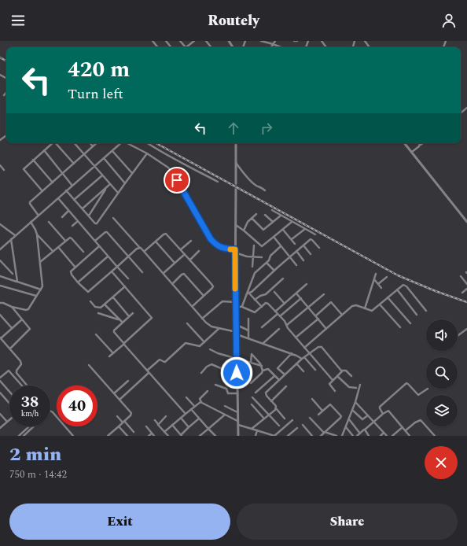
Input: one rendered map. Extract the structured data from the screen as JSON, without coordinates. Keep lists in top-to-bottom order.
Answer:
{
  "page": {
    "header": "Routely",
    "turn": ["420 m", "Turn left"],
    "speed": "38 km/h",
    "limit": "40",
    "heading": ["2 min", "750 m · 14:42"],
    "buttons": ["Exit", "Share"]
  }
}
